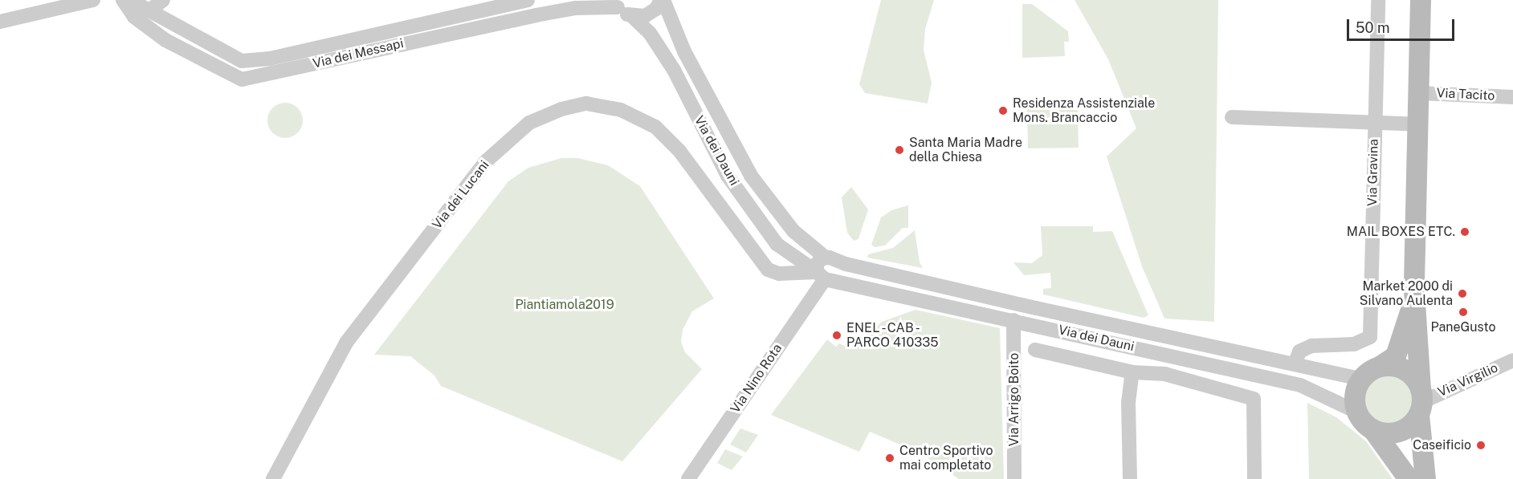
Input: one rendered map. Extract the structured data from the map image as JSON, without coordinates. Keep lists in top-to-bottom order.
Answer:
{
  "streets": {
    "street": [
      "Via dei Messapi",
      "Via Tacito",
      "Via dei Dauni",
      "Via Gravina",
      "Via dei Lucani",
      "Via Nino Rota",
      "Via Virgilio",
      "Via Arrigo Boito"
    ]
  },
  "crossings": [
    ["Via dei Messapi", "Via dei Dauni"],
    ["Via dei Dauni", "Via Gravina"],
    ["Via dei Dauni", "Via Nino Rota"],
    ["Via dei Dauni", "Via Virgilio"],
    ["Via dei Dauni", "Via Arrigo Boito"]
  ],
  "parks": ["Piantiamola2019"],
  "places": [
    "Residenza Assistenziale Mons. Brancaccio",
    "Santa Maria Madre della Chiesa",
    "MAIL BOXES ETC.",
    "Market 2000 di Silvano Aulenta",
    "PaneGusto",
    "ENEL - CAB - PARCO 410335",
    "Caseificio",
    "Centro Sportivo mai completato"
  ],
  "scale_bar": "50 m"
}
